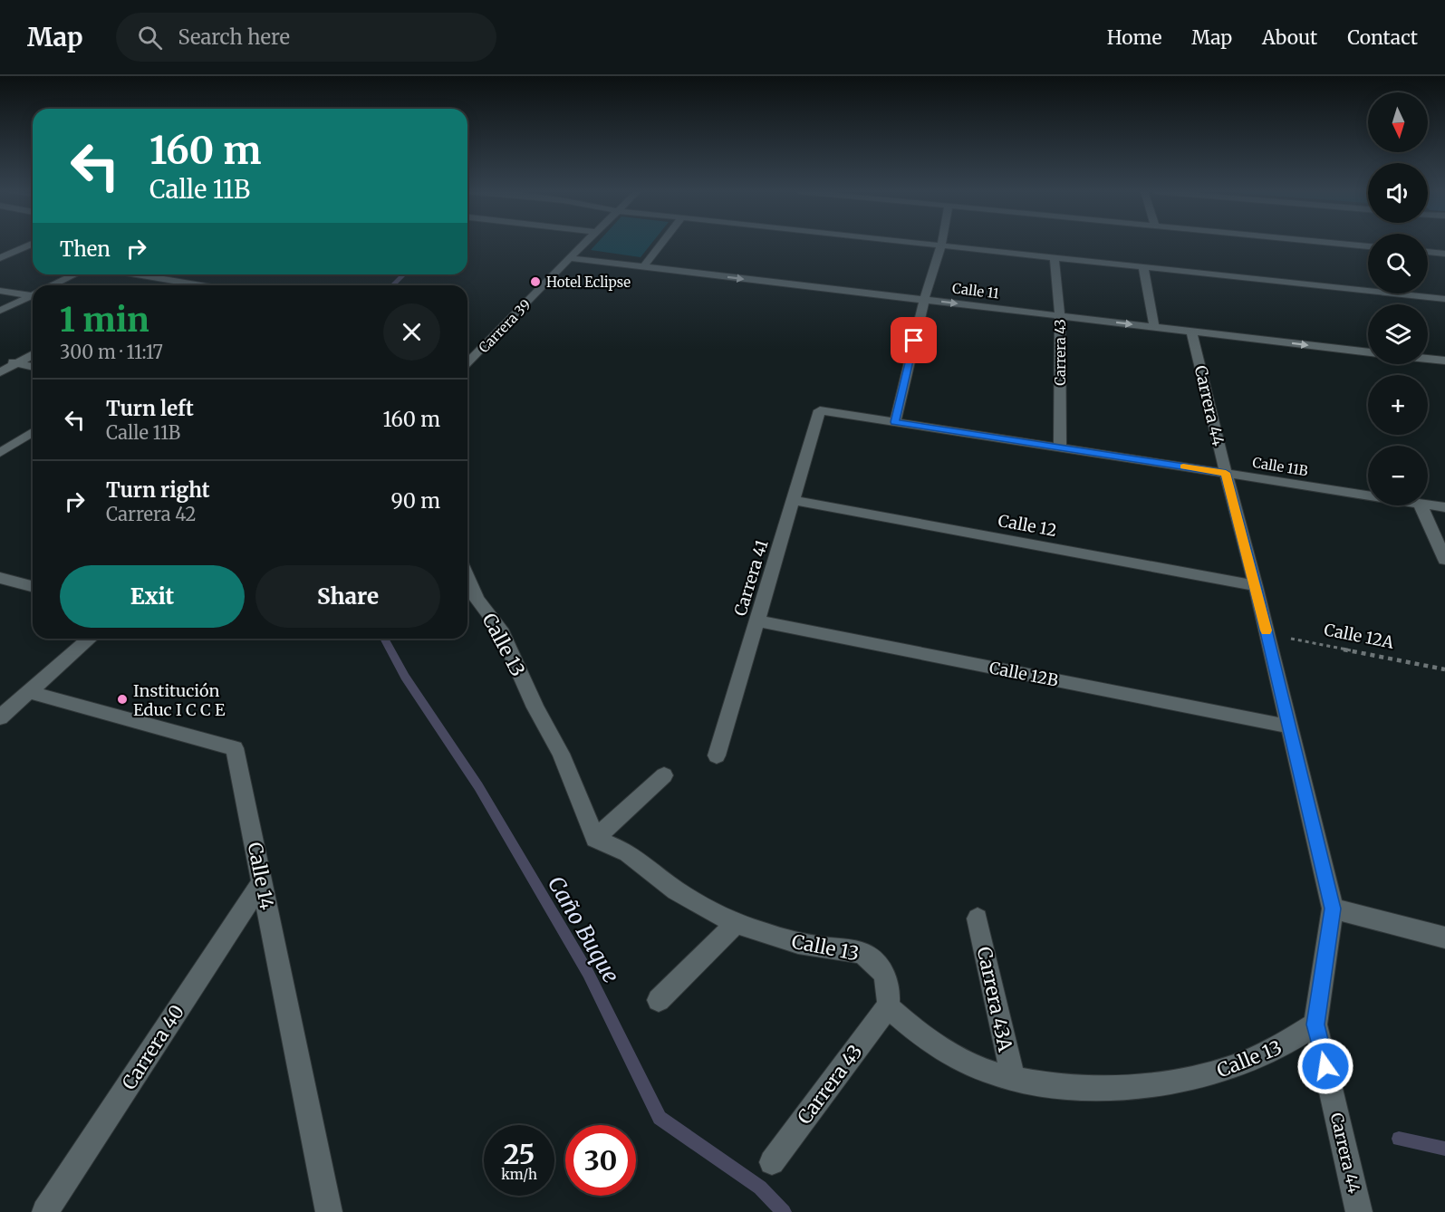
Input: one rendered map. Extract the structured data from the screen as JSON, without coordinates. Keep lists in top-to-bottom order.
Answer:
{
  "streets": {
    "street": [
      "Calle 11",
      "Carrera 39",
      "Carrera 43",
      "Carrera 44",
      "Calle 11B",
      "Calle 12",
      "Carrera 41",
      "Calle 13",
      "Calle 12B",
      "Calle 14",
      "Carrera 43A",
      "Carrera 40"
    ],
    "path": ["Calle 12A"]
  },
  "crossings": [
    ["Calle 11", "Carrera 39"],
    ["Calle 11", "Carrera 43"],
    ["Calle 11", "Carrera 44"],
    ["Carrera 43", "Calle 11B"],
    ["Carrera 43", "Calle 13"],
    ["Carrera 44", "Calle 11B"],
    ["Carrera 44", "Calle 12"],
    ["Carrera 44", "Calle 12A"],
    ["Carrera 44", "Calle 13"],
    ["Carrera 44", "Calle 12B"],
    ["Calle 11B", "Carrera 41"],
    ["Calle 12", "Carrera 41"],
    ["Carrera 41", "Calle 12B"],
    ["Calle 13", "Carrera 43A"],
    ["Calle 14", "Carrera 40"]
  ],
  "water": ["Caño Buque"],
  "places": ["Hotel Eclipse", "Institución Educ I C C E"],
  "north": "bottom",
  "page": {
    "header": "Map",
    "search": "Search here",
    "nav": [
      "Home",
      "Map",
      "About",
      "Contact"
    ],
    "map_buttons": ["+", "−"],
    "turn": ["160 m", "Calle 11B"],
    "then": "Then",
    "heading": ["1 min", "300 m · 11:17"],
    "list": [
      {
        "name": "Turn left",
        "note": "Calle 11B",
        "value": "160 m"
      },
      {
        "name": "Turn right",
        "note": "Carrera 42",
        "value": "90 m"
      }
    ],
    "buttons": ["Exit", "Share"],
    "speed": "25 km/h",
    "limit": "30"
  }
}
